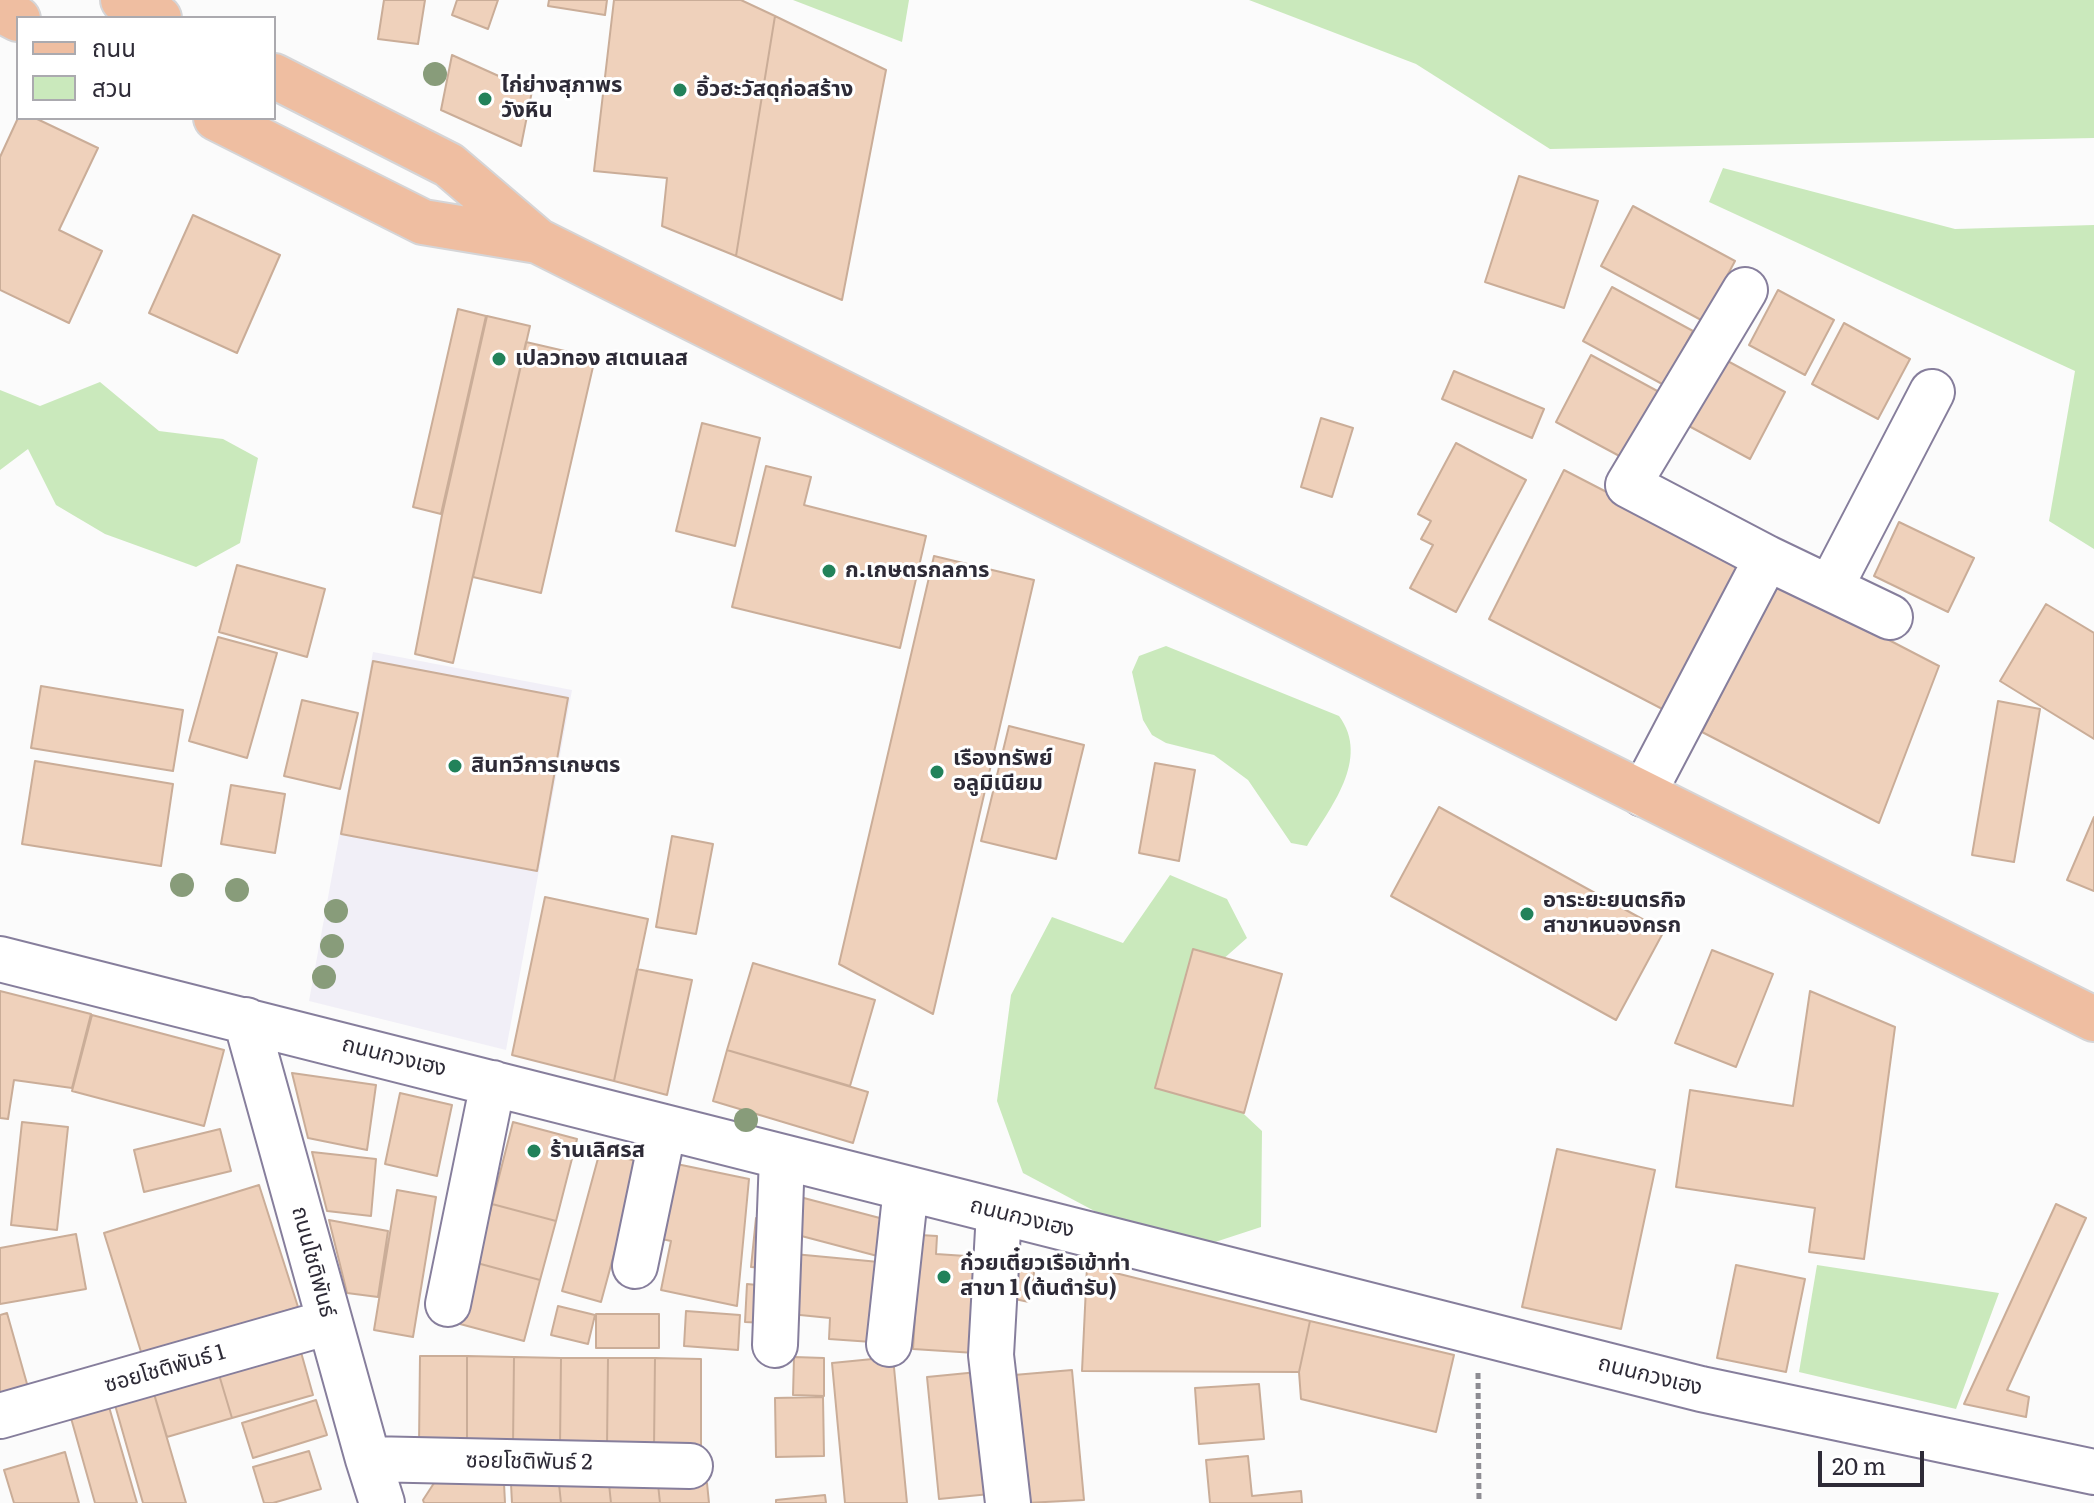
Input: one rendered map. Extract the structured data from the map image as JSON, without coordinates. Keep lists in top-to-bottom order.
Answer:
{
  "streets": {
    "street": [
      "ถนนกวงเฮง",
      "ถนนโชติพันธ์",
      "ซอยโชติพันธ์ 1",
      "ซอยโชติพันธ์ 2"
    ]
  },
  "crossings": [
    ["ถนนกวงเฮง", "ถนนโชติพันธ์"],
    ["ถนนโชติพันธ์", "ซอยโชติพันธ์ 1"],
    ["ถนนโชติพันธ์", "ซอยโชติพันธ์ 2"]
  ],
  "places": [
    "อิ้วฮะวัสดุก่อสร้าง",
    "ไก่ย่างสุภาพร วังหิน",
    "เปลวทอง สเตนเลส",
    "ก.เกษตรกลการ",
    "สินทวีการเกษตร",
    "เรืองทรัพย์ อลูมิเนียม",
    "อาระยะยนตรกิจ สาขาหนองครก",
    "ร้านเลิศรส",
    "ก๋วยเตี๋ยวเรือเข้าท่า สาขา 1 (ต้นตำรับ)"
  ],
  "legend": ["ถนน", "สวน"],
  "scale_bar": "20 m"
}
